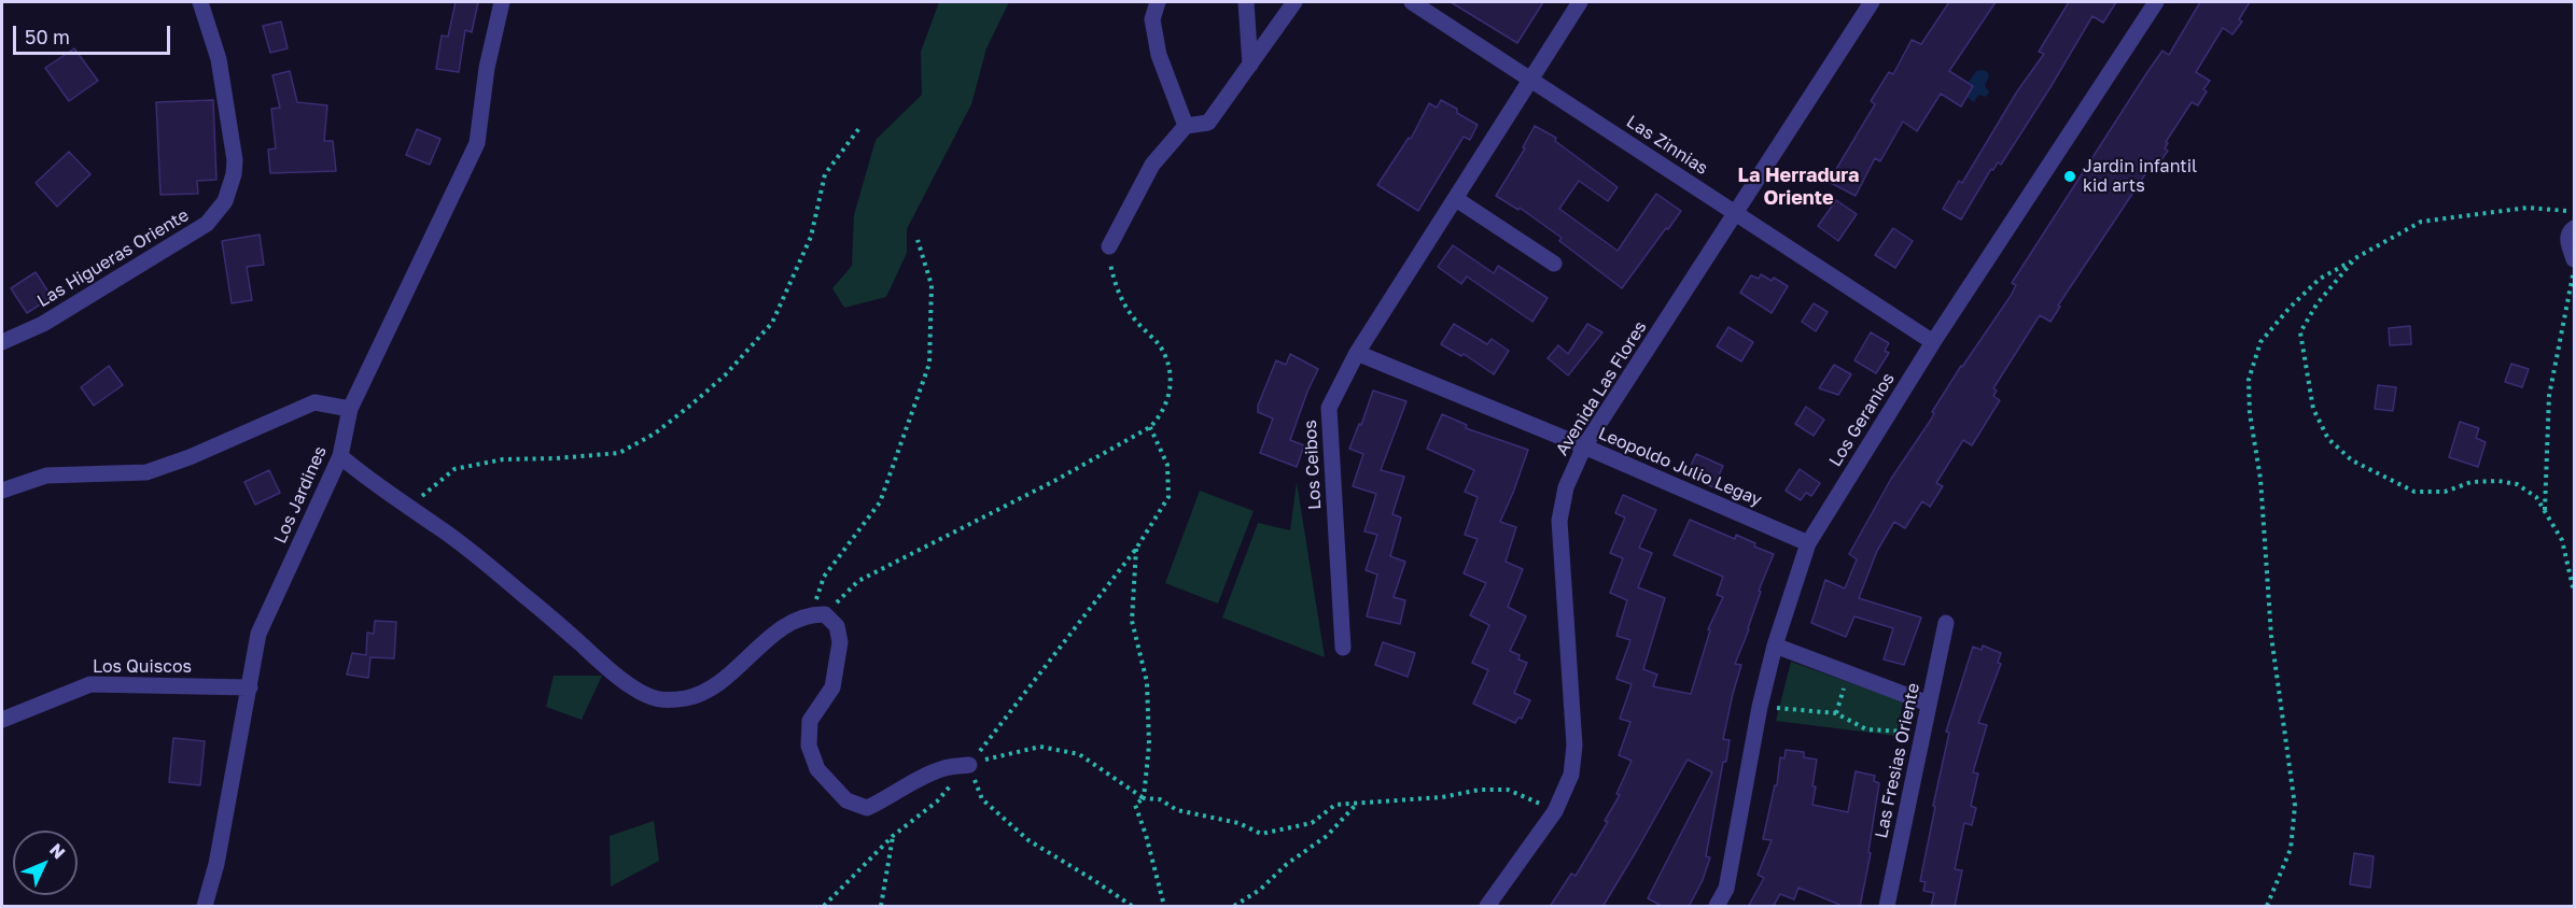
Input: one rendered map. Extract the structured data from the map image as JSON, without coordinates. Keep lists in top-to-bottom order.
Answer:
{
  "streets": {
    "street": [
      "Las Zinnias",
      "Las Higueras Oriente",
      "Avenida Las Flores",
      "Los Geranios",
      "Los Ceibos",
      "Leopoldo Julio Legay",
      "Los Jardines",
      "Los Quiscos",
      "Las Fresias Oriente"
    ]
  },
  "crossings": [
    ["Las Zinnias", "Avenida Las Flores"],
    ["Las Zinnias", "Los Geranios"],
    ["Las Zinnias", "Los Ceibos"],
    ["Avenida Las Flores", "Leopoldo Julio Legay"],
    ["Los Geranios", "Leopoldo Julio Legay"],
    ["Los Ceibos", "Leopoldo Julio Legay"],
    ["Los Jardines", "Los Quiscos"]
  ],
  "districts": ["La Herradura Oriente"],
  "places": ["Jardin infantil kid arts"],
  "scale_bar": "50 m",
  "north": "top right"
}
